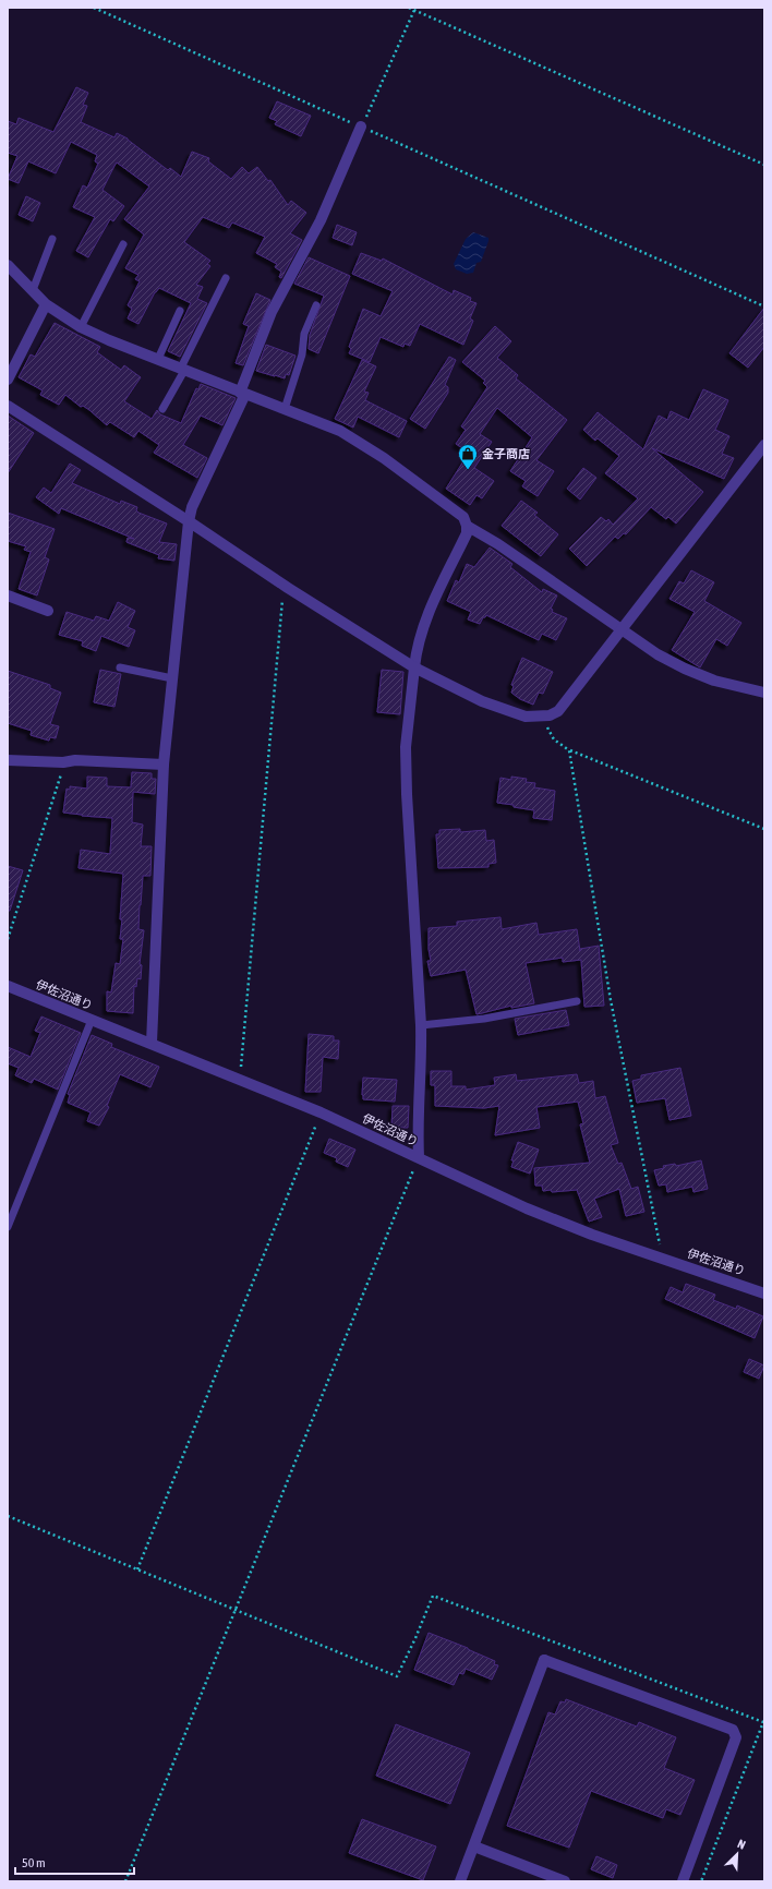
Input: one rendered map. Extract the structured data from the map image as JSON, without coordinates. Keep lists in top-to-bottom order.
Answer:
{
  "streets": {
    "street": ["伊佐沼通り"]
  },
  "places": {
    "shop": ["金子商店"]
  },
  "scale_bar": "50 m",
  "north": "top right"
}
